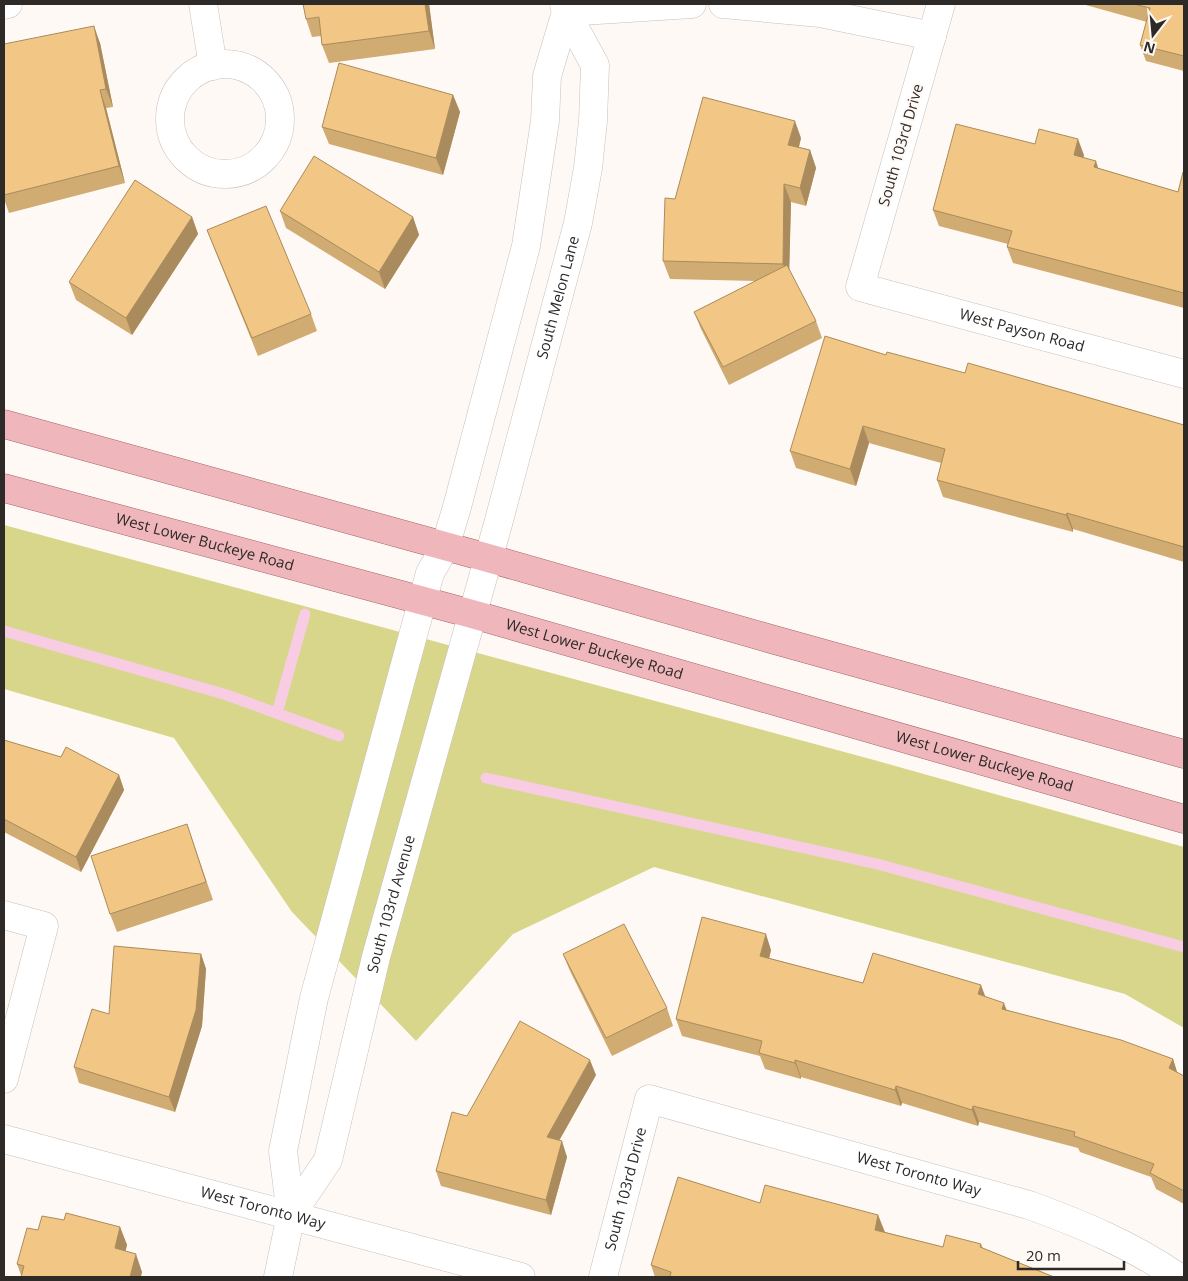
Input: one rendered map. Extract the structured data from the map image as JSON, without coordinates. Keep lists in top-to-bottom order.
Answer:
{
  "streets": {
    "main road": ["West Lower Buckeye Road"],
    "street": [
      "South 103rd Drive",
      "South Melon Lane",
      "West Payson Road",
      "South 103rd Avenue",
      "West Toronto Way"
    ]
  },
  "crossings": [
    ["South 103rd Drive", "West Payson Road"],
    ["South 103rd Drive", "West Toronto Way"],
    ["South Melon Lane", "South 103rd Avenue"],
    ["West Lower Buckeye Road", "South 103rd Avenue"],
    ["South 103rd Avenue", "West Toronto Way"]
  ],
  "scale_bar": "20 m",
  "north": "bottom"
}
